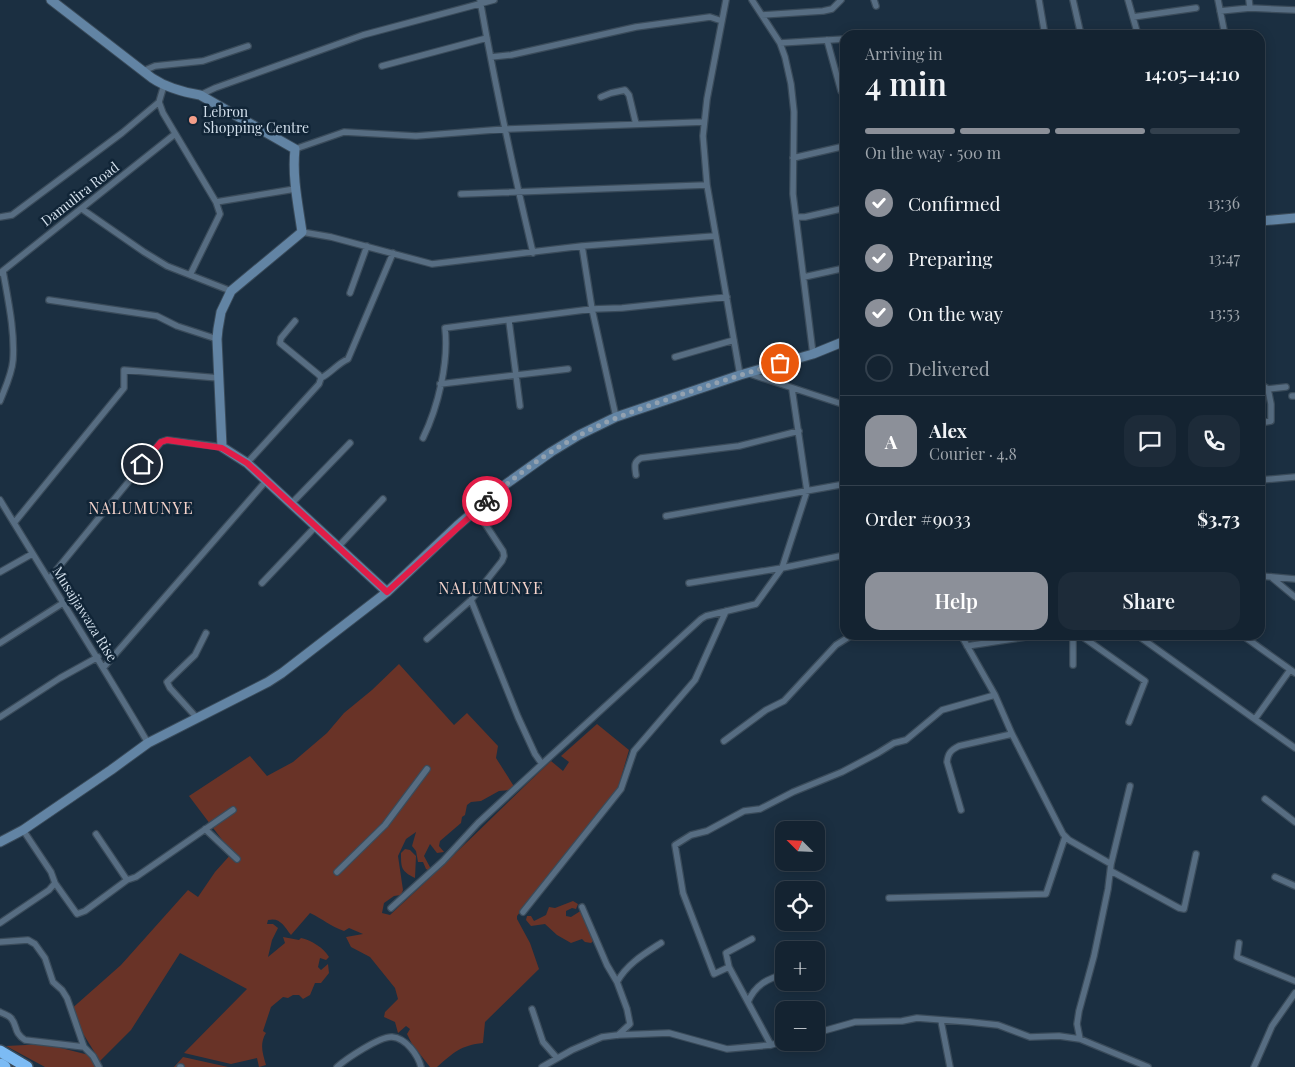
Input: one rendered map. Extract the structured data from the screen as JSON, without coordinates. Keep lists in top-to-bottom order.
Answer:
{
  "streets": {
    "street": ["Damulira Road", "Musajjawaza Rise"]
  },
  "districts": ["NALUMUNYE", "NALUMUNYE"],
  "places": ["Lebron Shopping Centre"],
  "north": "top left",
  "page": {
    "heading": ["4 min", "Arriving in", "14:05–14:10"],
    "panel": [
      "Alex",
      "Courier · 4.8",
      "Order #9033",
      "$3.73"
    ],
    "bar": "On the way · 500 m",
    "list": [
      ["Confirmed", "13:36"],
      ["Preparing", "13:47"],
      ["On the way", "13:53"],
      "Delivered"
    ],
    "round": "A",
    "buttons": ["Help", "Share"],
    "map_buttons": ["+", "−"]
  }
}
